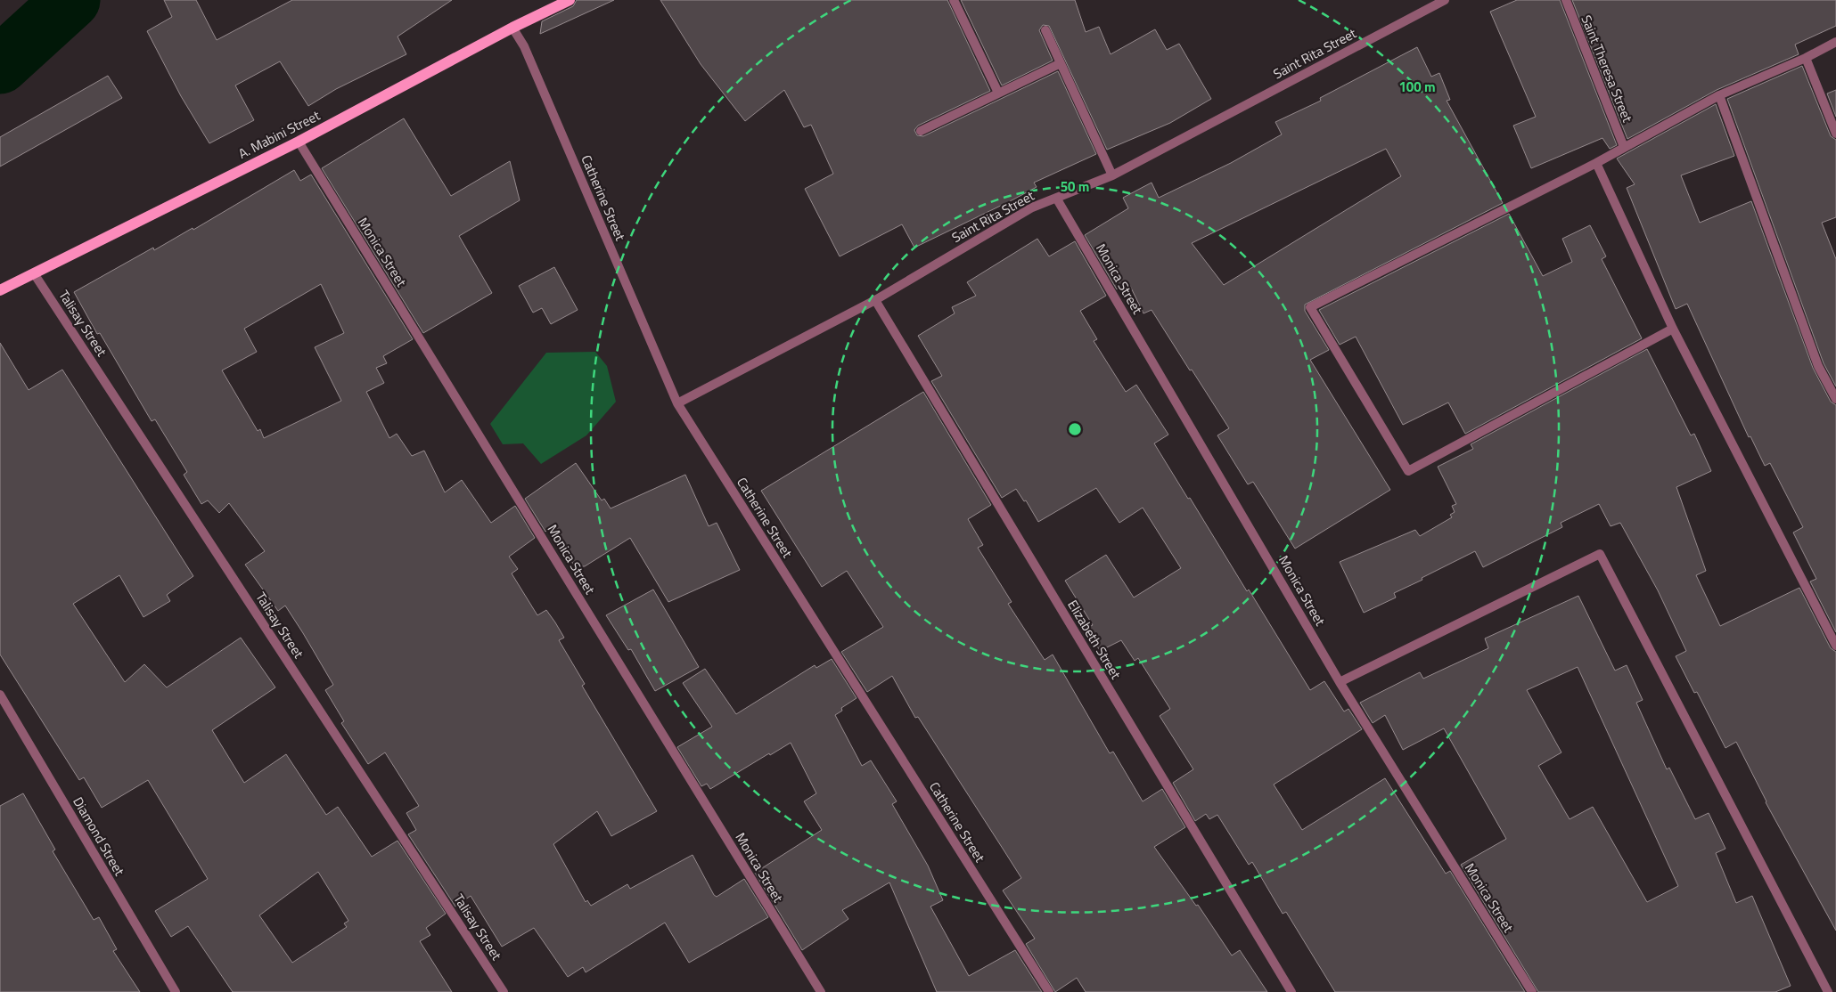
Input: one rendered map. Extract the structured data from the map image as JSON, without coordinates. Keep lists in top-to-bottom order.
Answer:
{
  "streets": {
    "main road": ["A. Mabini Street"],
    "street": [
      "Saint Rita Street",
      "Saint Theresa Street",
      "Catherine Street",
      "Monica Street",
      "Talisay Street",
      "Elizabeth Street",
      "Diamond Street"
    ]
  },
  "crossings": [
    ["Saint Rita Street", "Catherine Street"],
    ["Saint Rita Street", "Monica Street"],
    ["Saint Rita Street", "Elizabeth Street"],
    ["A. Mabini Street", "Catherine Street"],
    ["A. Mabini Street", "Monica Street"],
    ["A. Mabini Street", "Talisay Street"]
  ],
  "rings": ["100 m", "50 m"]
}
